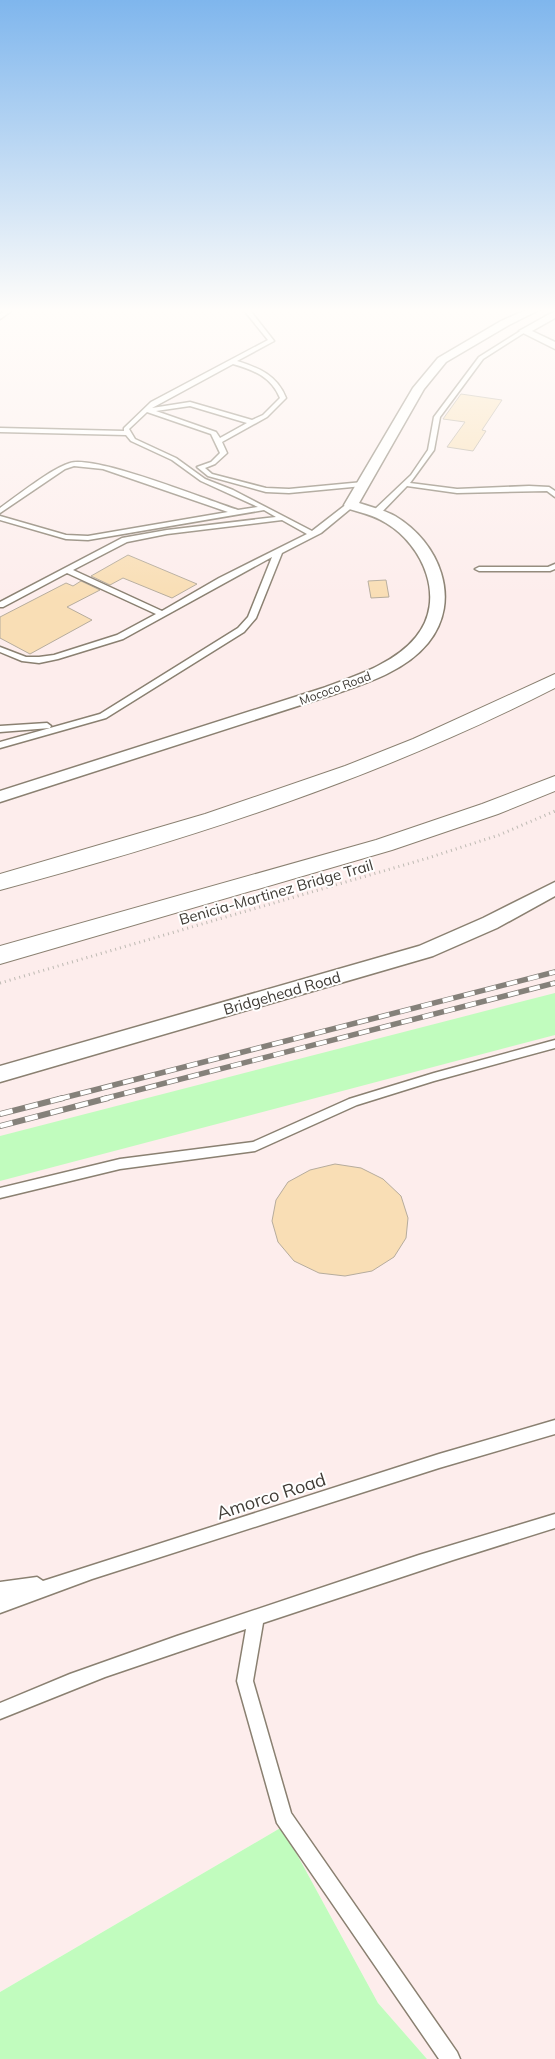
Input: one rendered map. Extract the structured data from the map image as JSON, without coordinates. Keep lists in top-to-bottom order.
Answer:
{
  "streets": {
    "street": ["Mococo Road", "Bridgehead Road"],
    "lane": ["Amorco Road"],
    "path": ["Benicia-Martinez Bridge Trail"]
  }
}
